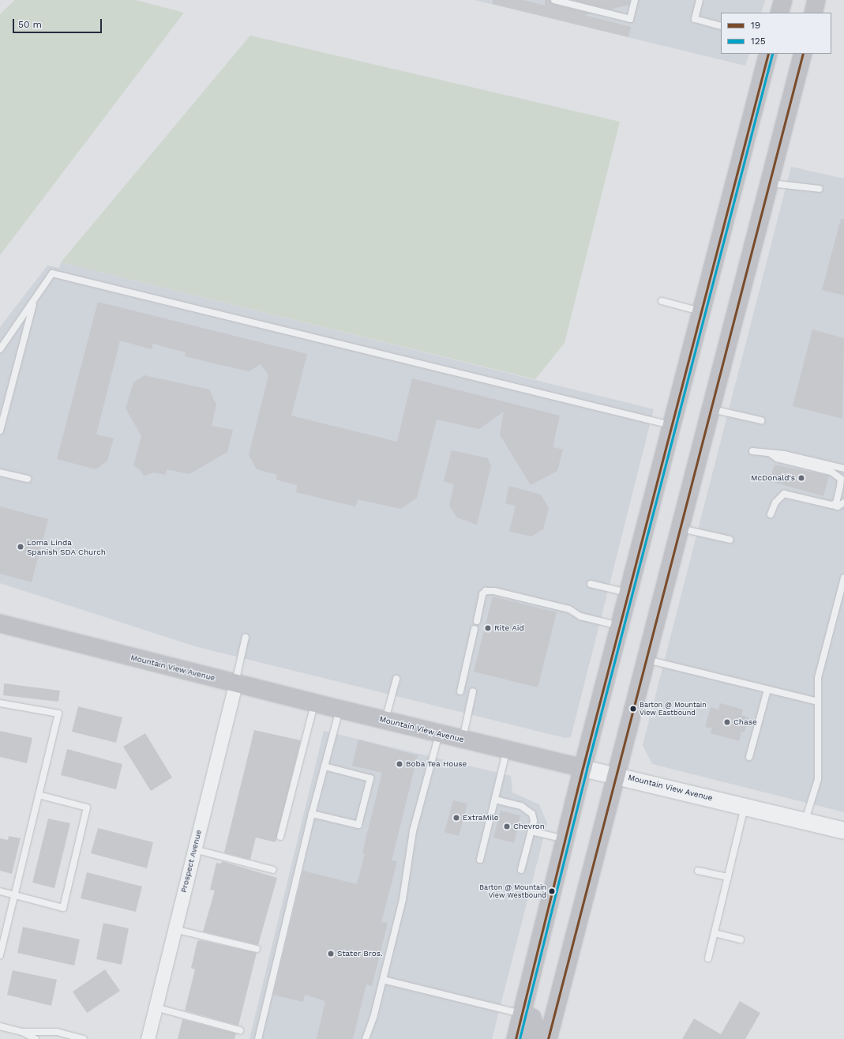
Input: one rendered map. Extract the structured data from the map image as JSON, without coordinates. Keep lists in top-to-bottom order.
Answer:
{
  "streets": {
    "main road": ["Mountain View Avenue"],
    "street": ["Prospect Avenue"]
  },
  "crossings": [
    ["Mountain View Avenue", "Prospect Avenue"]
  ],
  "places": [
    "McDonald's",
    "Loma Linda Spanish SDA Church",
    "Rite Aid",
    "Barton @ Mountain View Eastbound",
    "Chase",
    "Boba Tea House",
    "ExtraMile",
    "Chevron",
    "Barton @ Mountain View Westbound",
    "Stater Bros."
  ],
  "lines": ["transit line 19", "transit line 125"],
  "legend": ["19", "125"],
  "scale_bar": "50 m"
}
